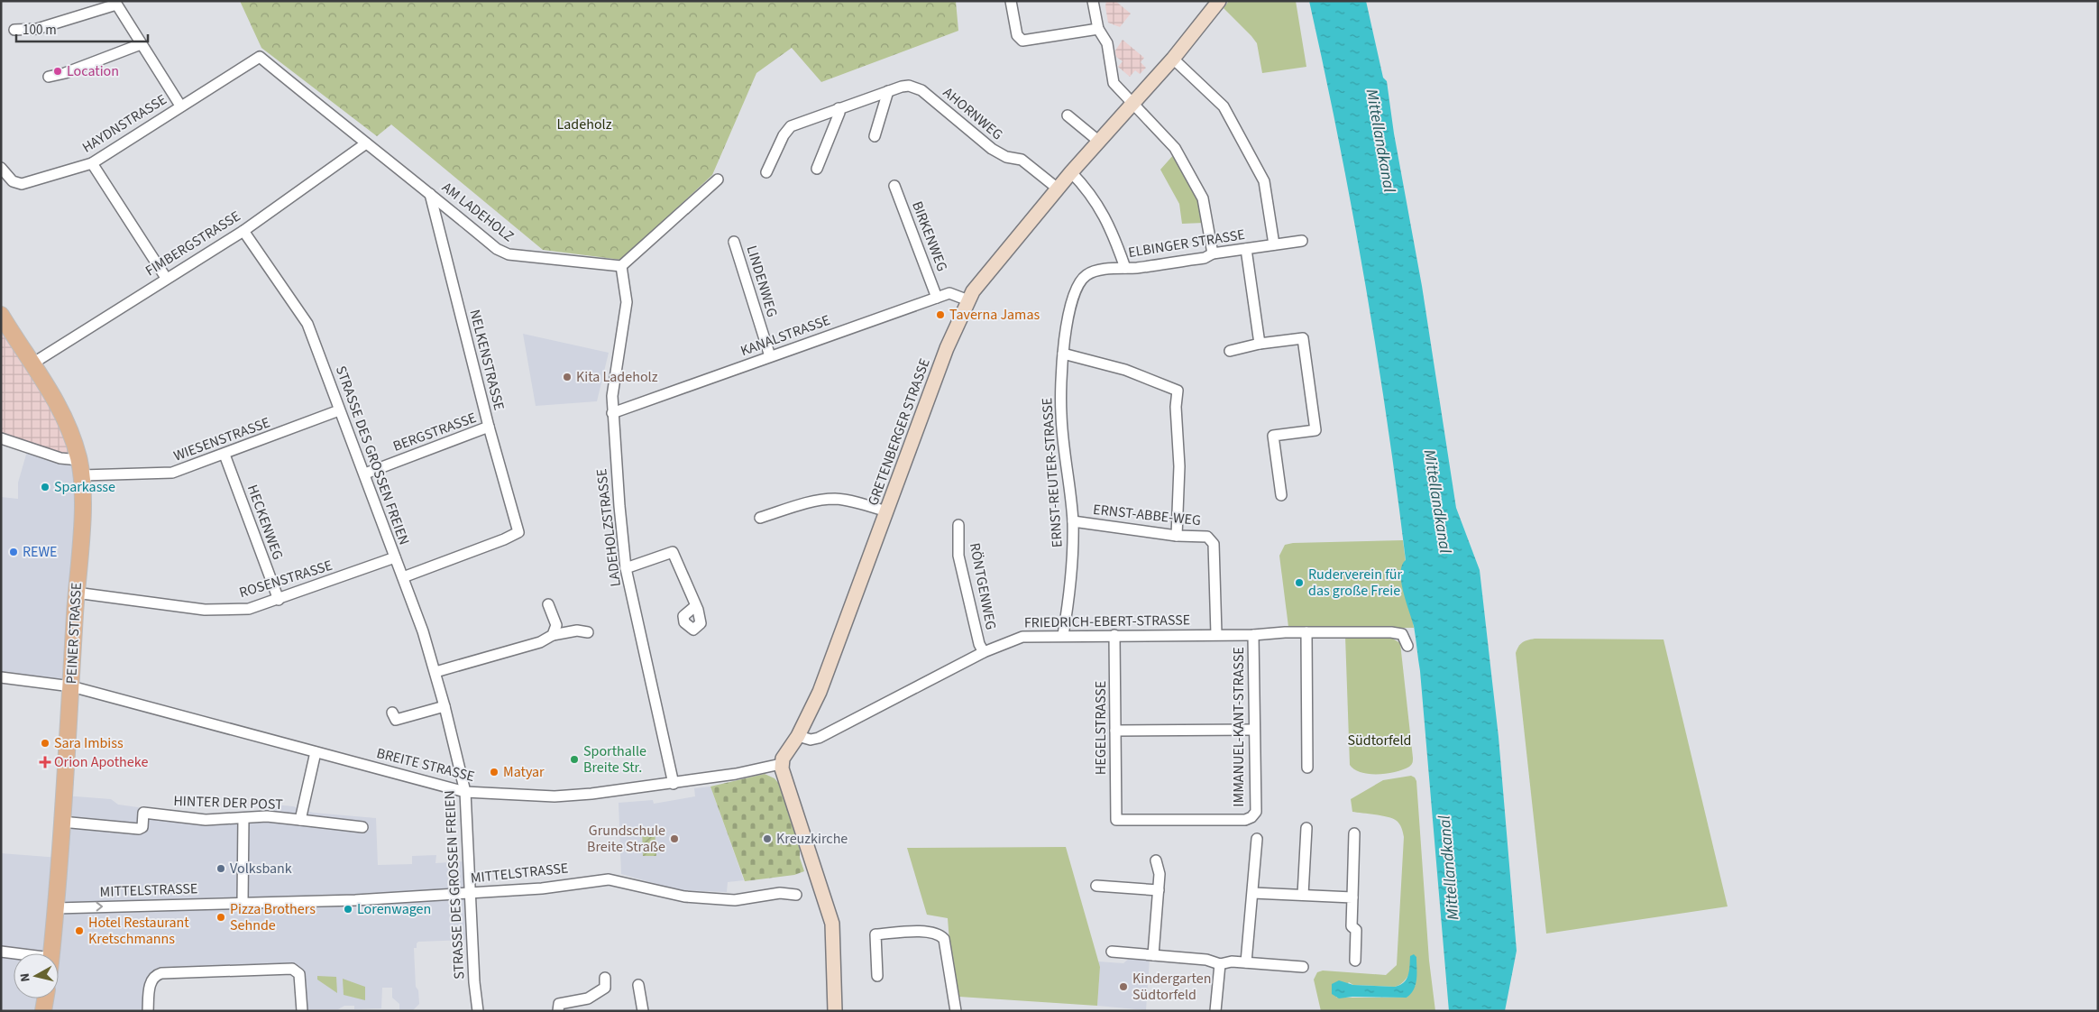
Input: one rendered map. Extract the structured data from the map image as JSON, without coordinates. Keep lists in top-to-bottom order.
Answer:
{
  "streets": {
    "main road": ["GRETENBERGER STRASSE", "PEINER STRASSE"],
    "street": [
      "AHORNWEG",
      "HAYDNSTRASSE",
      "AM LADEHOLZ",
      "BIRKENWEG",
      "FIMBERGSTRASSE",
      "ELBINGER STRASSE",
      "LINDENWEG",
      "KANALSTRASSE",
      "NELKENSTRASSE",
      "BERGSTRASSE",
      "WIESENSTRASSE",
      "STRASSE DES GROSSEN FREIEN",
      "ERNST-REUTER-STRASSE",
      "ERNST-ABBE-WEG",
      "HECKENWEG",
      "LADEHOLZSTRASSE",
      "ROSENSTRASSE",
      "RÖNTGENWEG",
      "FRIEDRICH-EBERT-STRASSE",
      "IMMANUEL-KANT-STRASSE",
      "HEGELSTRASSE",
      "BREITE STRASSE",
      "HINTER DER POST",
      "MITTELSTRASSE"
    ]
  },
  "crossings": [
    ["AHORNWEG", "GRETENBERGER STRASSE"],
    ["HAYDNSTRASSE", "AM LADEHOLZ"],
    ["AM LADEHOLZ", "FIMBERGSTRASSE"],
    ["AM LADEHOLZ", "NELKENSTRASSE"],
    ["AM LADEHOLZ", "LADEHOLZSTRASSE"],
    ["BIRKENWEG", "KANALSTRASSE"],
    ["FIMBERGSTRASSE", "STRASSE DES GROSSEN FREIEN"],
    ["FIMBERGSTRASSE", "PEINER STRASSE"],
    ["ELBINGER STRASSE", "ERNST-REUTER-STRASSE"],
    ["LINDENWEG", "KANALSTRASSE"],
    ["KANALSTRASSE", "GRETENBERGER STRASSE"],
    ["KANALSTRASSE", "LADEHOLZSTRASSE"],
    ["NELKENSTRASSE", "BERGSTRASSE"],
    ["NELKENSTRASSE", "STRASSE DES GROSSEN FREIEN"],
    ["BERGSTRASSE", "STRASSE DES GROSSEN FREIEN"],
    ["GRETENBERGER STRASSE", "FRIEDRICH-EBERT-STRASSE"],
    ["GRETENBERGER STRASSE", "BREITE STRASSE"],
    ["WIESENSTRASSE", "STRASSE DES GROSSEN FREIEN"],
    ["WIESENSTRASSE", "HECKENWEG"],
    ["WIESENSTRASSE", "PEINER STRASSE"],
    ["STRASSE DES GROSSEN FREIEN", "ROSENSTRASSE"],
    ["STRASSE DES GROSSEN FREIEN", "BREITE STRASSE"],
    ["STRASSE DES GROSSEN FREIEN", "MITTELSTRASSE"],
    ["ERNST-REUTER-STRASSE", "ERNST-ABBE-WEG"],
    ["ERNST-REUTER-STRASSE", "FRIEDRICH-EBERT-STRASSE"],
    ["ERNST-ABBE-WEG", "FRIEDRICH-EBERT-STRASSE"],
    ["HECKENWEG", "ROSENSTRASSE"],
    ["LADEHOLZSTRASSE", "BREITE STRASSE"],
    ["ROSENSTRASSE", "PEINER STRASSE"],
    ["RÖNTGENWEG", "FRIEDRICH-EBERT-STRASSE"],
    ["FRIEDRICH-EBERT-STRASSE", "IMMANUEL-KANT-STRASSE"],
    ["FRIEDRICH-EBERT-STRASSE", "HEGELSTRASSE"],
    ["PEINER STRASSE", "BREITE STRASSE"],
    ["PEINER STRASSE", "HINTER DER POST"],
    ["PEINER STRASSE", "MITTELSTRASSE"],
    ["IMMANUEL-KANT-STRASSE", "HEGELSTRASSE"],
    ["BREITE STRASSE", "HINTER DER POST"]
  ],
  "water": ["Mittellandkanal"],
  "parks": ["Ladeholz", "Südtorfeld"],
  "places": {
    "other": [
      "Location",
      "Taverna Jamas",
      "Kita Ladeholz",
      "Sparkasse",
      "REWE",
      "Ruderverein für das große Freie",
      "Sara Imbiss",
      "Sporthalle Breite Str.",
      "Matyar",
      "Grundschule Breite Straße",
      "Kreuzkirche",
      "Volksbank",
      "Lorenwagen",
      "Pizza Brothers Sehnde",
      "Hotel Restaurant Kretschmanns",
      "Kindergarten Südtorfeld"
    ],
    "health": ["Orion Apotheke"]
  },
  "scale_bar": "100 m",
  "north": "left"
}
